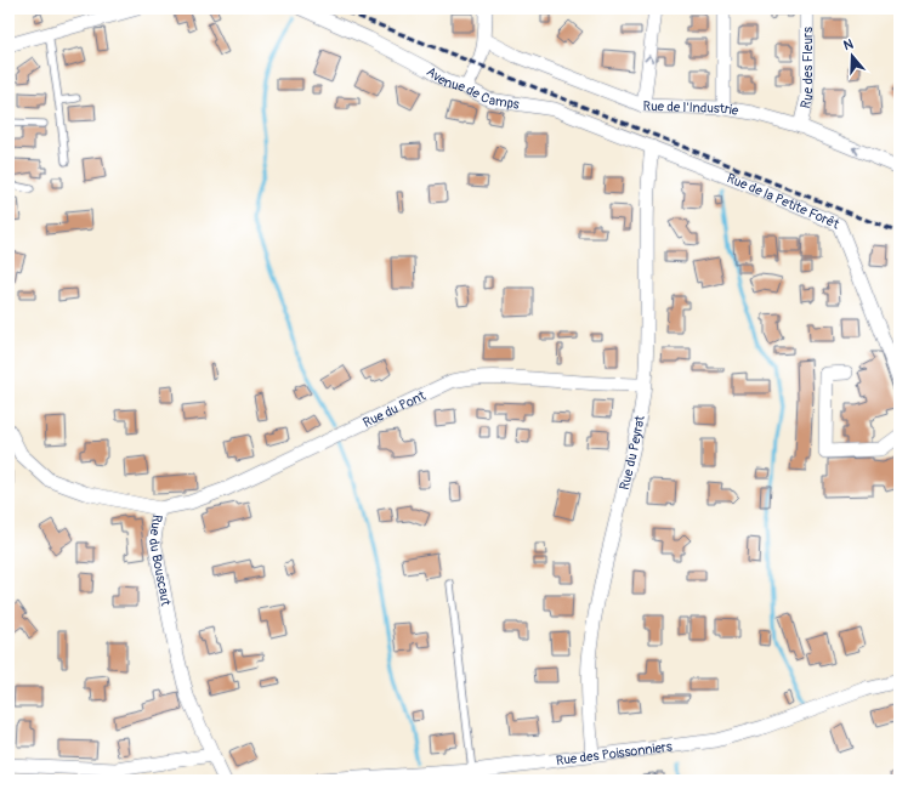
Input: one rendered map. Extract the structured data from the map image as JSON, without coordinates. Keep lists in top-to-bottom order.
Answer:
{
  "streets": {
    "street": [
      "Rue des Fleurs",
      "Avenue de Camps",
      "Rue de l'Industrie",
      "Rue de la Petite Forêt",
      "Rue du Pont",
      "Rue du Peyrat",
      "Rue du Bouscaut",
      "Rue des Poissonniers"
    ]
  },
  "crossings": [
    ["Rue des Fleurs", "Rue de l'Industrie"],
    ["Avenue de Camps", "Rue de la Petite Forêt"],
    ["Avenue de Camps", "Rue du Peyrat"],
    ["Rue de la Petite Forêt", "Rue du Peyrat"],
    ["Rue du Pont", "Rue du Peyrat"],
    ["Rue du Pont", "Rue du Bouscaut"],
    ["Rue du Peyrat", "Rue des Poissonniers"]
  ],
  "north": "top"
}
